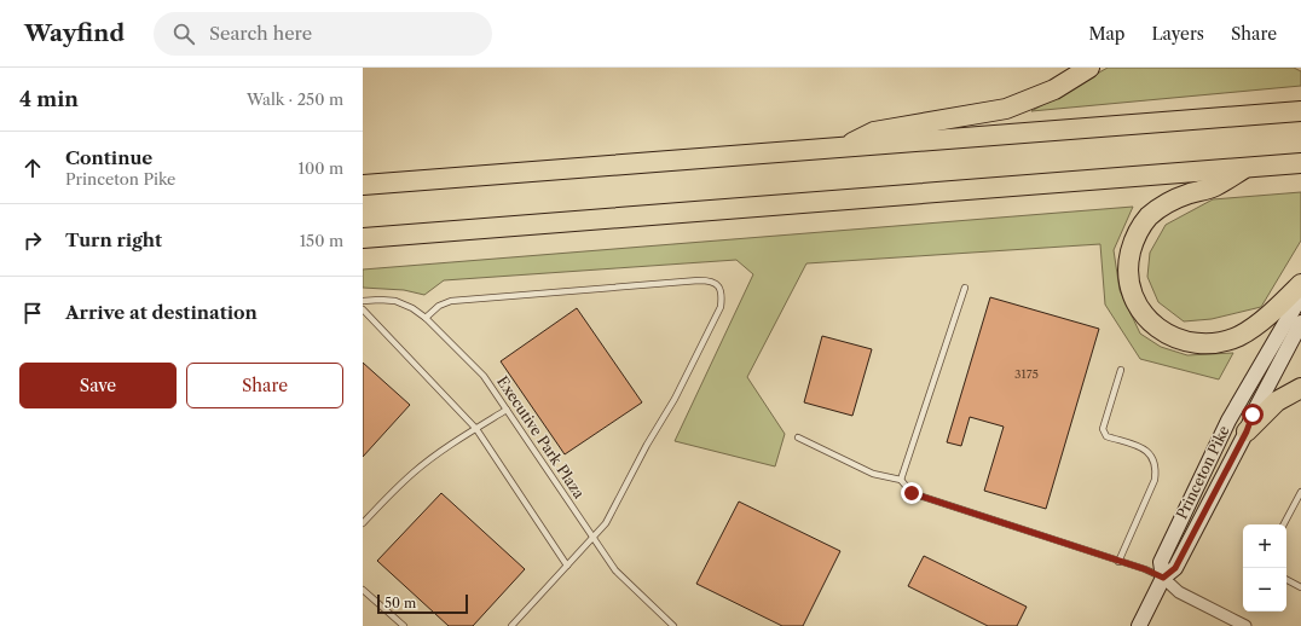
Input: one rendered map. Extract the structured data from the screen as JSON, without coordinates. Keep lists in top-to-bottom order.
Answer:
{
  "streets": {
    "main road": ["Princeton Pike"],
    "lane": ["Executive Park Plaza"]
  },
  "house_numbers": ["3175"],
  "scale_bar": "50 m",
  "page": {
    "header": "Wayfind",
    "search": "Search here",
    "nav": ["Map", "Layers", "Share"],
    "heading": ["4 min", "Walk · 250 m"],
    "list": [
      ["Continue", "Princeton Pike", "100 m"],
      ["Turn right", "150 m"],
      "Arrive at destination"
    ],
    "buttons": ["Save", "Share"],
    "map_buttons": ["+", "−"],
    "scale": "50 m"
  }
}
